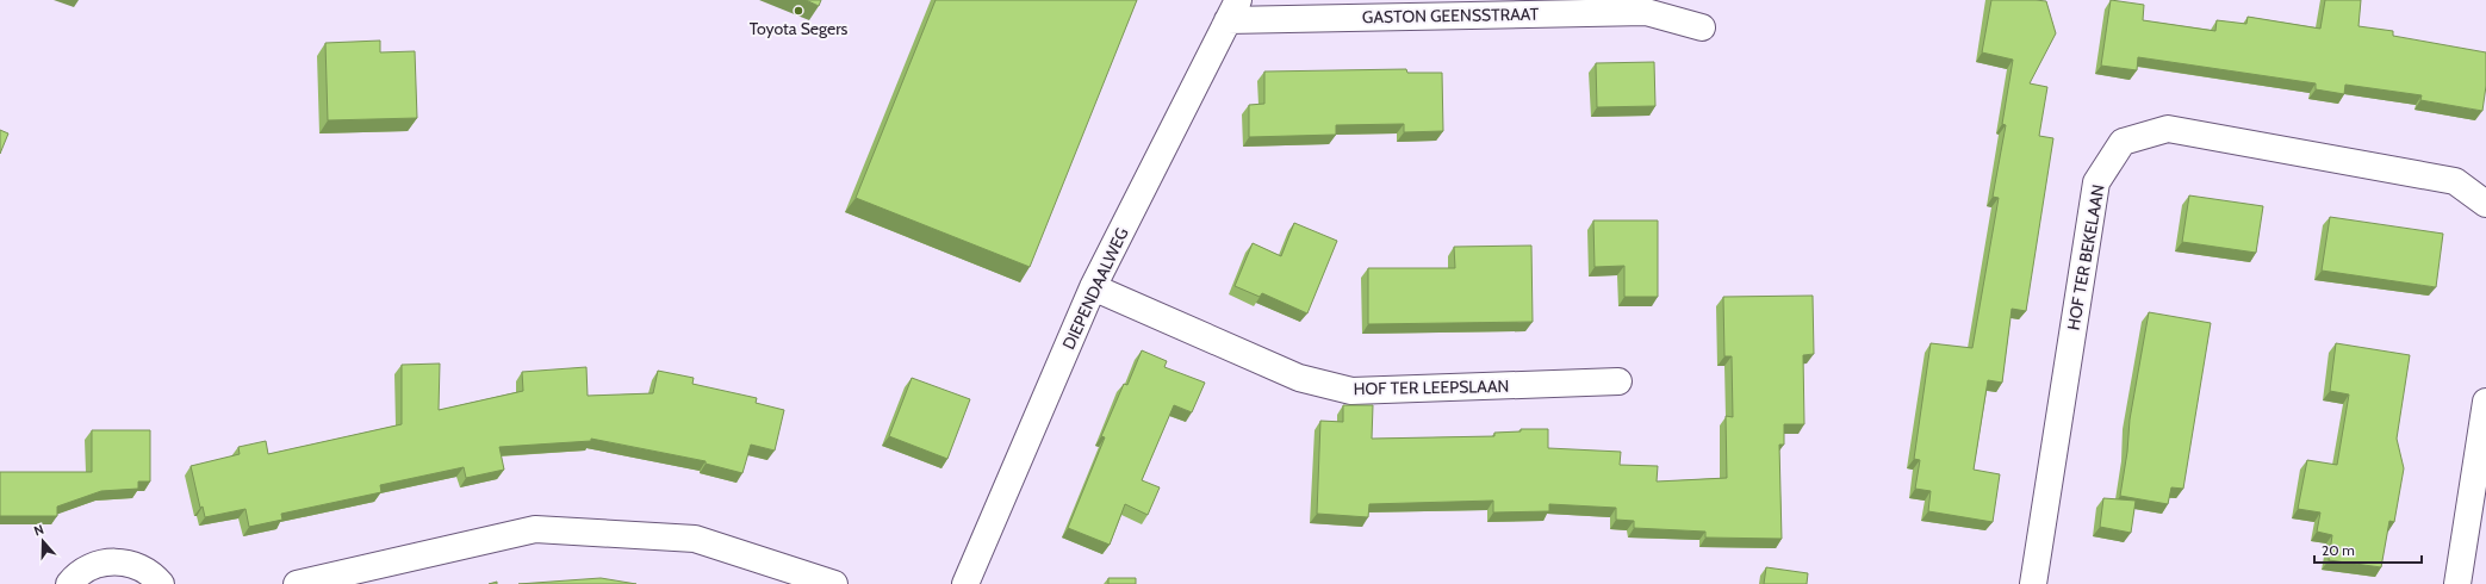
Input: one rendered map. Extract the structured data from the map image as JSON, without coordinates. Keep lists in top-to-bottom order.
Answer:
{
  "streets": {
    "street": [
      "GASTON GEENSSTRAAT",
      "HOF TER BEKELAAN",
      "DIEPENDAALWEG",
      "HOF TER LEEPSLAAN"
    ]
  },
  "crossings": [
    ["GASTON GEENSSTRAAT", "DIEPENDAALWEG"],
    ["DIEPENDAALWEG", "HOF TER LEEPSLAAN"]
  ],
  "places": ["Toyota Segers"],
  "scale_bar": "20 m",
  "north": "top"
}
